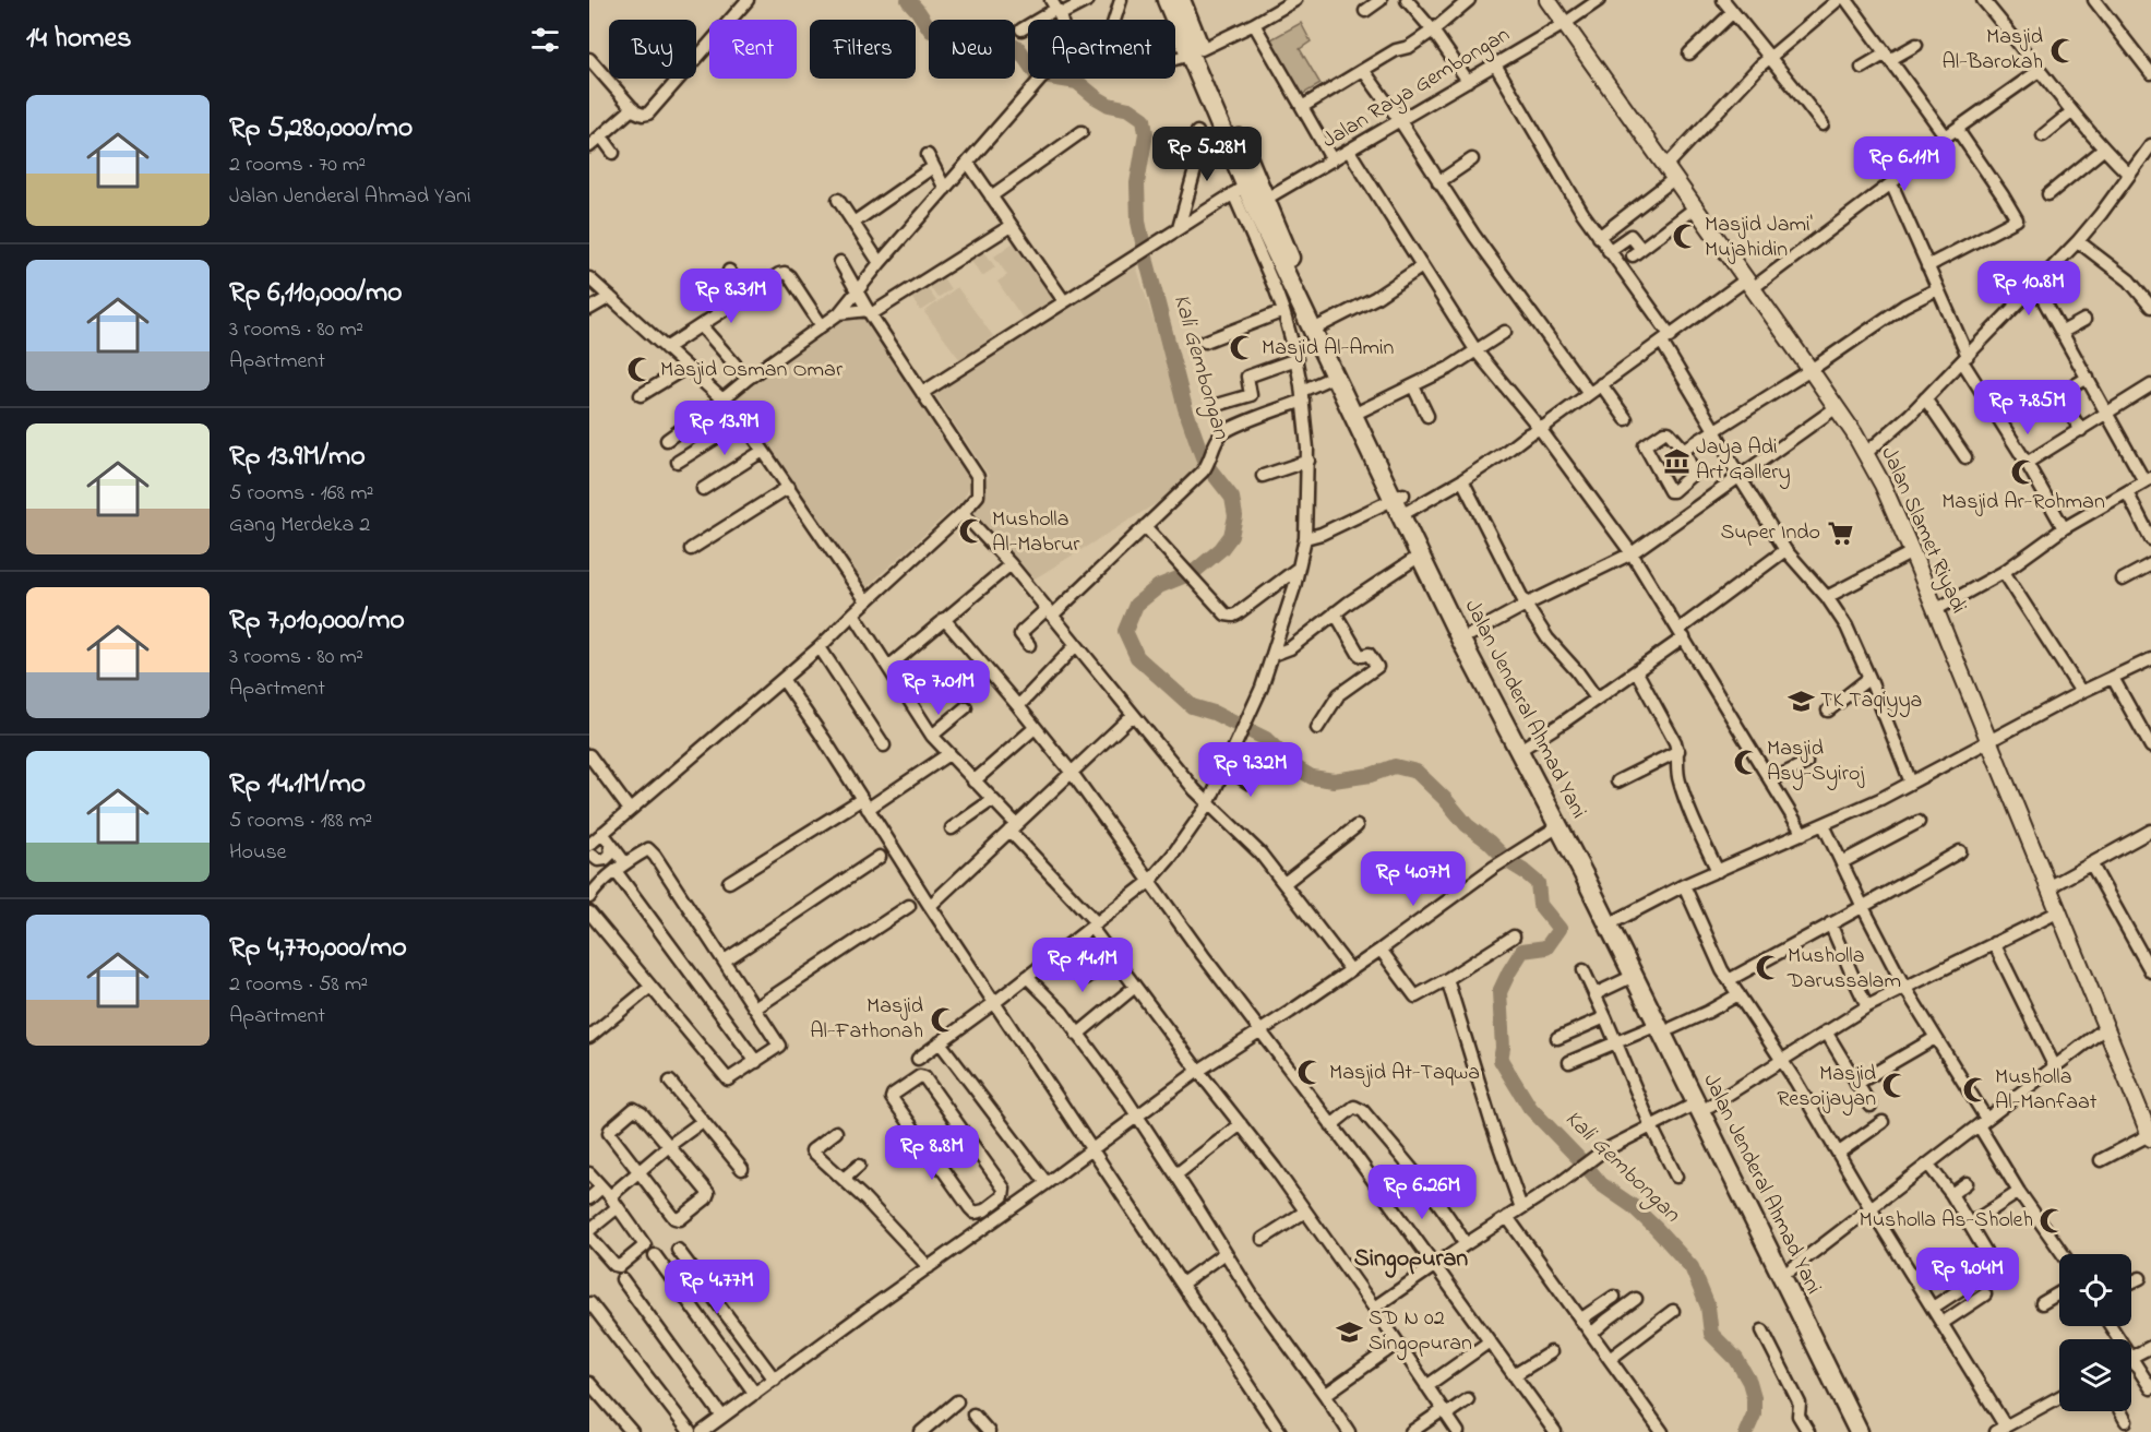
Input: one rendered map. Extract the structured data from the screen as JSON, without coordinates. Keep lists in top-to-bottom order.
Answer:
{
  "streets": {
    "highway": ["Jalan Jenderal Ahmad Yani"],
    "main road": ["Jalan Slamet Riyadi"],
    "street": ["Jalan Raya Gembongan"]
  },
  "crossings": [
    ["Jalan Raya Gembongan", "Jalan Slamet Riyadi"],
    ["Jalan Raya Gembongan", "Jalan Jenderal Ahmad Yani"]
  ],
  "districts": ["Singopuran"],
  "water": ["Kali Gembongan"],
  "places": {
    "mosque": [
      "Masjid Al-Barokah",
      "Masjid Jami' Mujahidin",
      "Masjid Al-Amin",
      "Masjid Osman Omar",
      "Masjid Ar-Rohman",
      "Musholla Al-Mabrur",
      "Masjid Asy-Syiroj",
      "Musholla Darussalam",
      "Masjid Al-Fathonah",
      "Masjid At-Taqwa",
      "Masjid Resoijayan",
      "Musholla Al-Manfaat",
      "Musholla As-Sholeh"
    ],
    "museum": ["Jaya Adi Art Gallery"],
    "supermarket": ["Super Indo"],
    "school or university": ["TK Taqiyya", "SD N 02 Singopuran"]
  },
  "page": {
    "heading": "14 homes",
    "chip": [
      "Buy",
      "Rent",
      "Filters",
      "New",
      "Apartment"
    ],
    "list": [
      {
        "name": "Rp 5,280,000/mo",
        "note": "2 rooms · 70 m² · Jalan Jenderal Ahmad Yani"
      },
      {
        "name": "Rp 6,110,000/mo",
        "note": "3 rooms · 80 m² · Apartment"
      },
      {
        "name": "Rp 13.9M/mo",
        "note": "5 rooms · 168 m² · Gang Merdeka 2"
      },
      {
        "name": "Rp 7,010,000/mo",
        "note": "3 rooms · 80 m² · Apartment"
      },
      {
        "name": "Rp 14.1M/mo",
        "note": "5 rooms · 188 m² · House"
      },
      {
        "name": "Rp 4,770,000/mo",
        "note": "2 rooms · 58 m² · Apartment"
      }
    ],
    "price": [
      "Rp 5.28M",
      "Rp 6.11M",
      "Rp 10.8M",
      "Rp 8.31M",
      "Rp 7.85M",
      "Rp 13.9M",
      "Rp 7.01M",
      "Rp 9.32M",
      "Rp 4.07M",
      "Rp 14.1M",
      "Rp 8.8M",
      "Rp 6.26M",
      "Rp 9.04M",
      "Rp 4.77M"
    ]
  }
}
